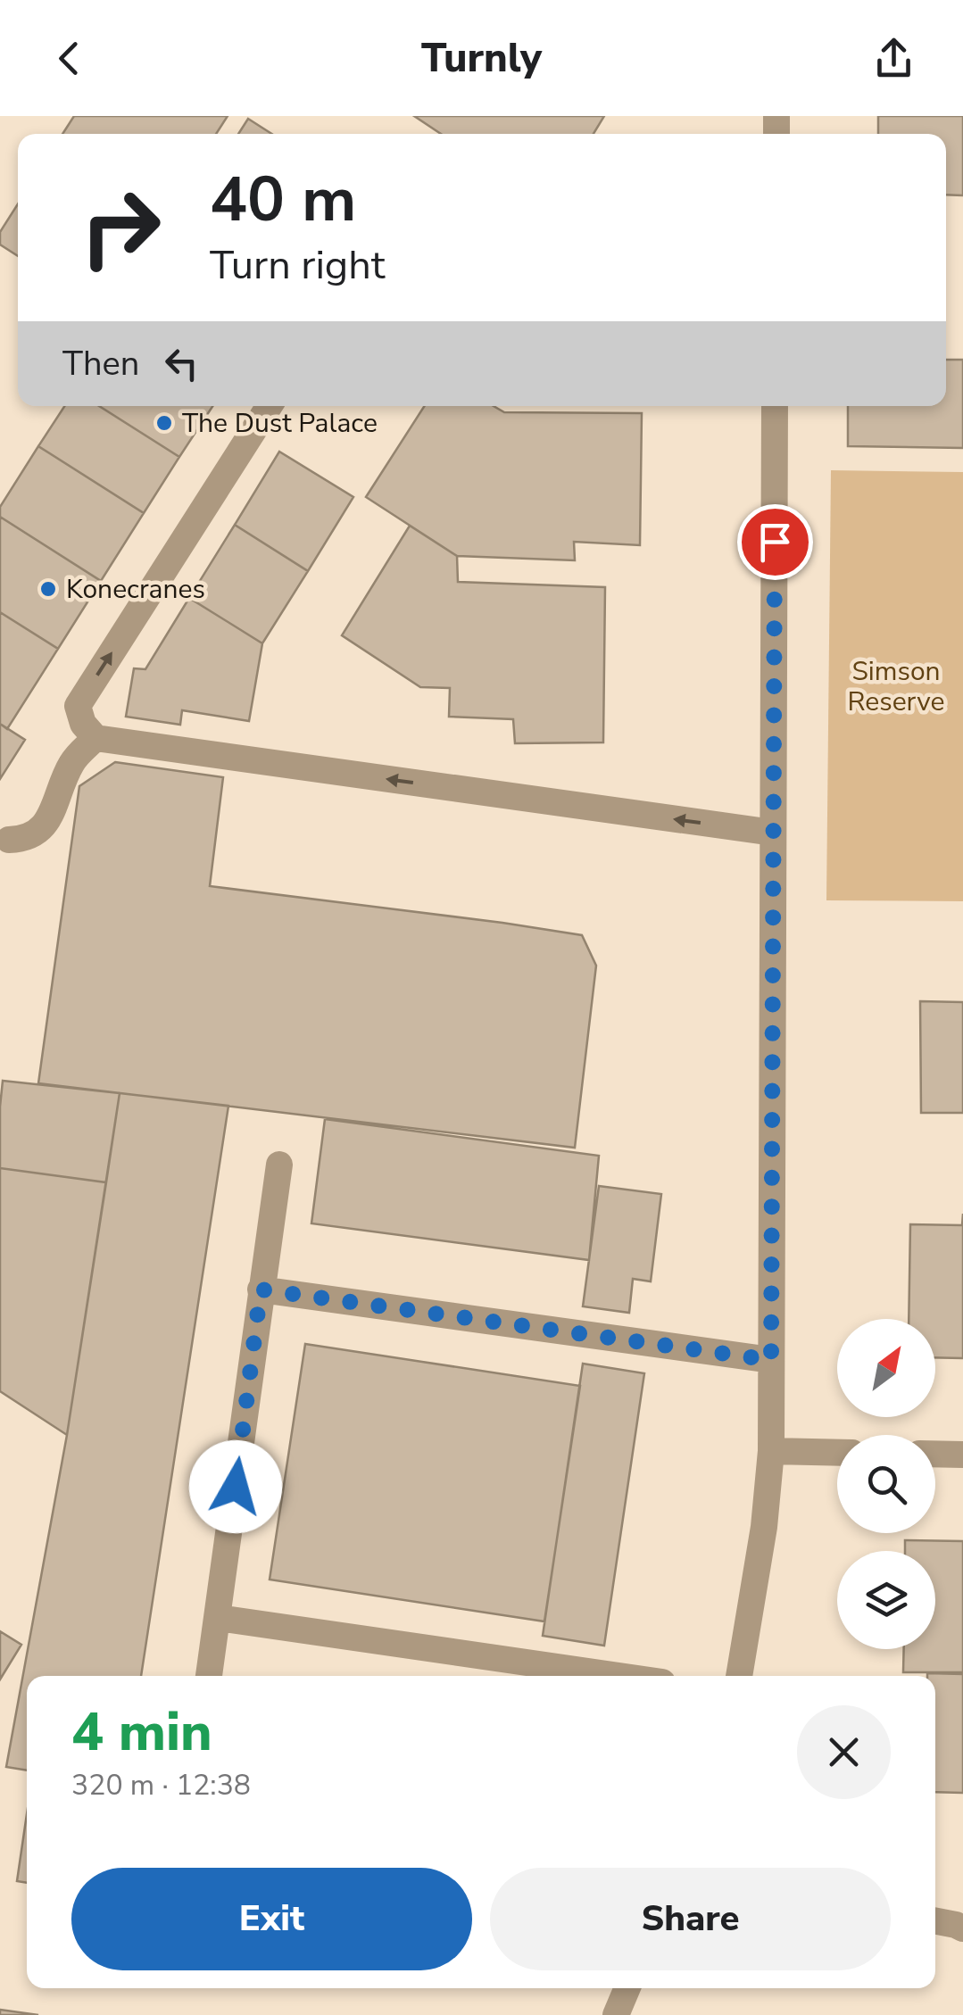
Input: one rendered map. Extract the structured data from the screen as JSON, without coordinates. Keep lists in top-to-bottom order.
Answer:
{
  "parks": ["Simson Reserve"],
  "places": ["The Dust Palace", "Konecranes"],
  "north": "top right",
  "page": {
    "header": "Turnly",
    "turn": ["40 m", "Turn right"],
    "then": "Then",
    "heading": ["4 min", "320 m · 12:38"],
    "buttons": ["Exit", "Share"]
  }
}
